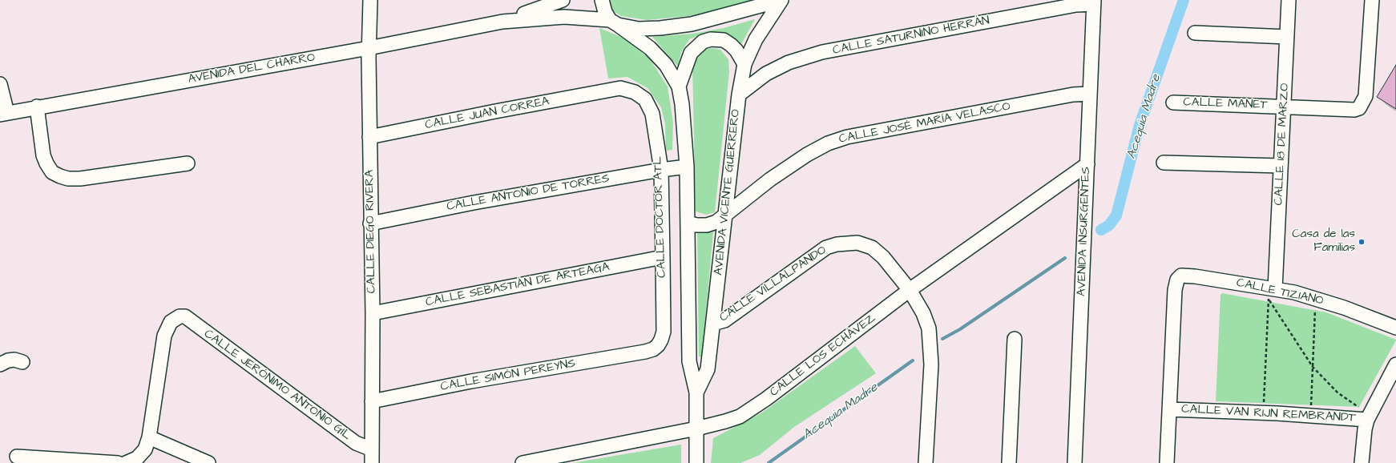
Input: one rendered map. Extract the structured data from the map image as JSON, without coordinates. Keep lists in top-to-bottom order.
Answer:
{
  "streets": {
    "street": [
      "CALLE SATURNINO HERRÁN",
      "AVENIDA DEL CHARRO",
      "CALLE MANET",
      "CALLE JUAN CORREA",
      "CALLE JOSÉ MARÍA VELASCO",
      "CALLE 18 DE MARZO",
      "AVENIDA VICENTE GUERRERO",
      "CALLE ANTONIO DE TORRES",
      "CALLE DOCTOR ATL",
      "CALLE DIEGO RIVERA",
      "AVENIDA INSURGENTES",
      "CALLE VILLALPANDO",
      "CALLE SEBASTIÁN DE ARTEAGA",
      "CALLE TIZIANO",
      "CALLE LOS ECHÁVEZ",
      "CALLE SIMÓN PEREYNS",
      "CALLE JERÓNIMO ANTONIO GIL",
      "CALLE VAN RIJN REMBRANDT"
    ]
  },
  "crossings": [
    ["CALLE SATURNINO HERRÁN", "AVENIDA VICENTE GUERRERO"],
    ["CALLE SATURNINO HERRÁN", "AVENIDA INSURGENTES"],
    ["AVENIDA DEL CHARRO", "AVENIDA VICENTE GUERRERO"],
    ["AVENIDA DEL CHARRO", "CALLE DIEGO RIVERA"],
    ["CALLE MANET", "CALLE 18 DE MARZO"],
    ["CALLE JUAN CORREA", "CALLE DOCTOR ATL"],
    ["CALLE JUAN CORREA", "CALLE DIEGO RIVERA"],
    ["CALLE JOSÉ MARÍA VELASCO", "AVENIDA VICENTE GUERRERO"],
    ["CALLE JOSÉ MARÍA VELASCO", "AVENIDA INSURGENTES"],
    ["CALLE 18 DE MARZO", "CALLE TIZIANO"],
    ["AVENIDA VICENTE GUERRERO", "CALLE ANTONIO DE TORRES"],
    ["AVENIDA VICENTE GUERRERO", "CALLE VILLALPANDO"],
    ["AVENIDA VICENTE GUERRERO", "CALLE LOS ECHÁVEZ"],
    ["CALLE ANTONIO DE TORRES", "CALLE DOCTOR ATL"],
    ["CALLE ANTONIO DE TORRES", "CALLE DIEGO RIVERA"],
    ["CALLE DOCTOR ATL", "CALLE SEBASTIÁN DE ARTEAGA"],
    ["CALLE DOCTOR ATL", "CALLE SIMÓN PEREYNS"],
    ["CALLE DIEGO RIVERA", "CALLE SEBASTIÁN DE ARTEAGA"],
    ["CALLE DIEGO RIVERA", "CALLE SIMÓN PEREYNS"],
    ["CALLE DIEGO RIVERA", "CALLE JERÓNIMO ANTONIO GIL"],
    ["AVENIDA INSURGENTES", "CALLE LOS ECHÁVEZ"],
    ["CALLE VILLALPANDO", "CALLE LOS ECHÁVEZ"],
    ["CALLE TIZIANO", "CALLE VAN RIJN REMBRANDT"]
  ],
  "water": ["Acequia Madre"],
  "places": ["Casa de las Familias"]
}
